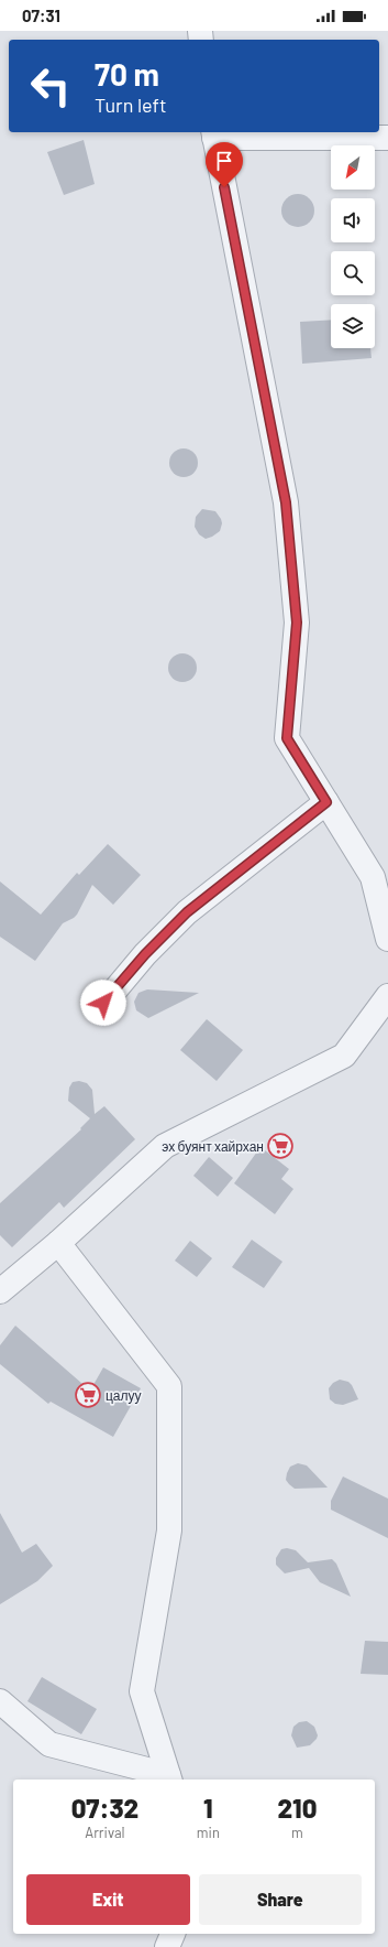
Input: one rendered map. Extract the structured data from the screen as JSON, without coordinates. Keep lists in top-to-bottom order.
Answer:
{
  "places": {
    "supermarket": ["эх буянт хайрхан", "цалуу"]
  },
  "north": "bottom left",
  "page": {
    "status": "07:31",
    "turn": ["70 m", "Turn left"],
    "eta": [
      "07:32",
      "Arrival",
      "1",
      "min",
      "210",
      "m"
    ],
    "buttons": ["Exit", "Share"]
  }
}
